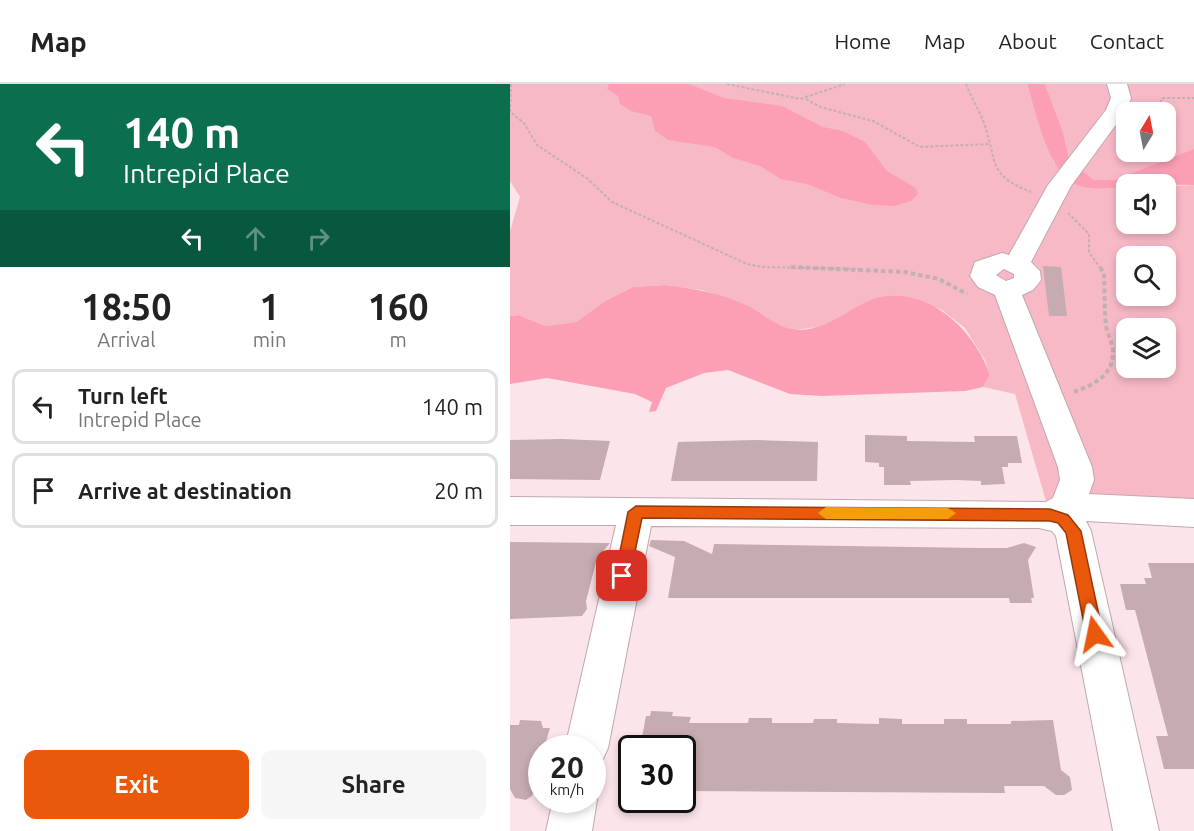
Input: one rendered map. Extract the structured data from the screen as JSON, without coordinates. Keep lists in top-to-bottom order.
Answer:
{
  "north": "top",
  "page": {
    "header": "Map",
    "nav": [
      "Home",
      "Map",
      "About",
      "Contact"
    ],
    "turn": ["140 m", "Intrepid Place"],
    "eta": [
      "18:50",
      "Arrival",
      "1",
      "min",
      "160",
      "m"
    ],
    "list": [
      {
        "name": "Turn left",
        "note": "Intrepid Place",
        "value": "140 m"
      },
      {
        "name": "Arrive at destination",
        "value": "20 m"
      }
    ],
    "speed": "20 km/h",
    "limit": "30",
    "buttons": ["Exit", "Share"]
  }
}
